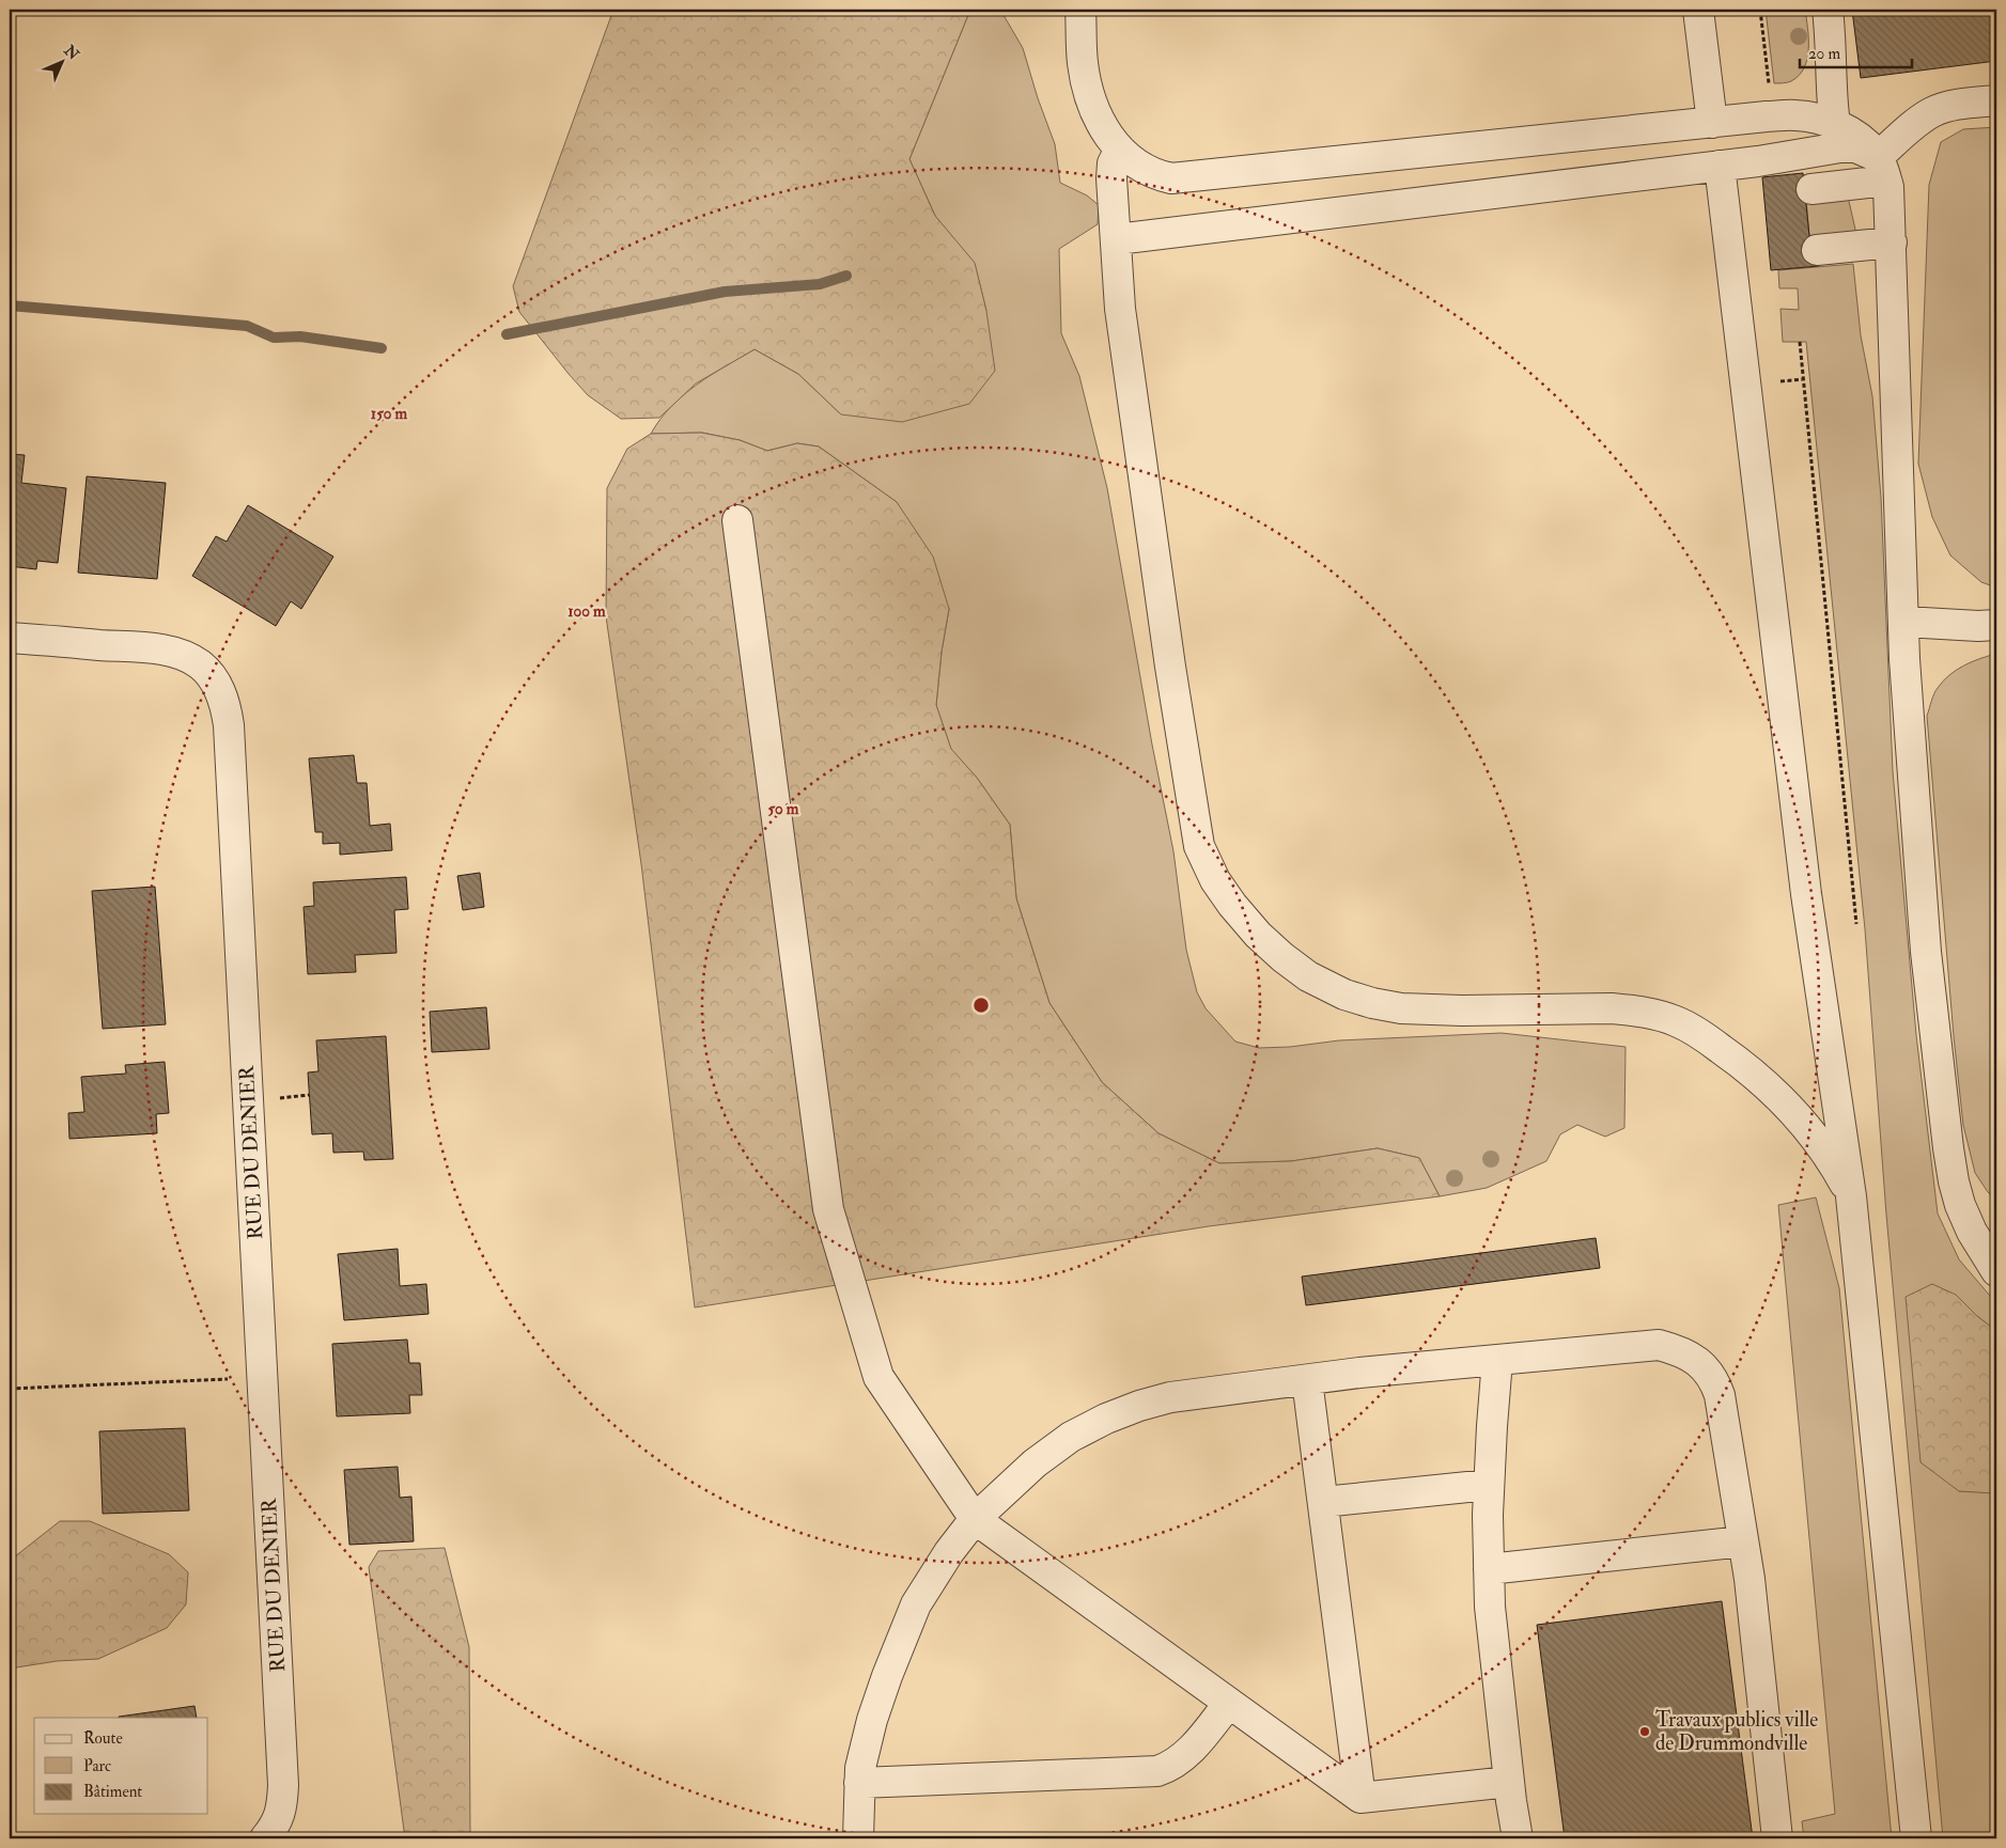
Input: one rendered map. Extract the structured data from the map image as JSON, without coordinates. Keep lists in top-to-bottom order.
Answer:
{
  "streets": {
    "street": ["RUE DU DENIER"]
  },
  "places": ["Travaux publics ville de Drummondville"],
  "legend": ["Route", "Parc", "Bâtiment"],
  "scale_bar": "20 m",
  "north": "top right",
  "rings": ["150 m", "100 m", "50 m"]
}
